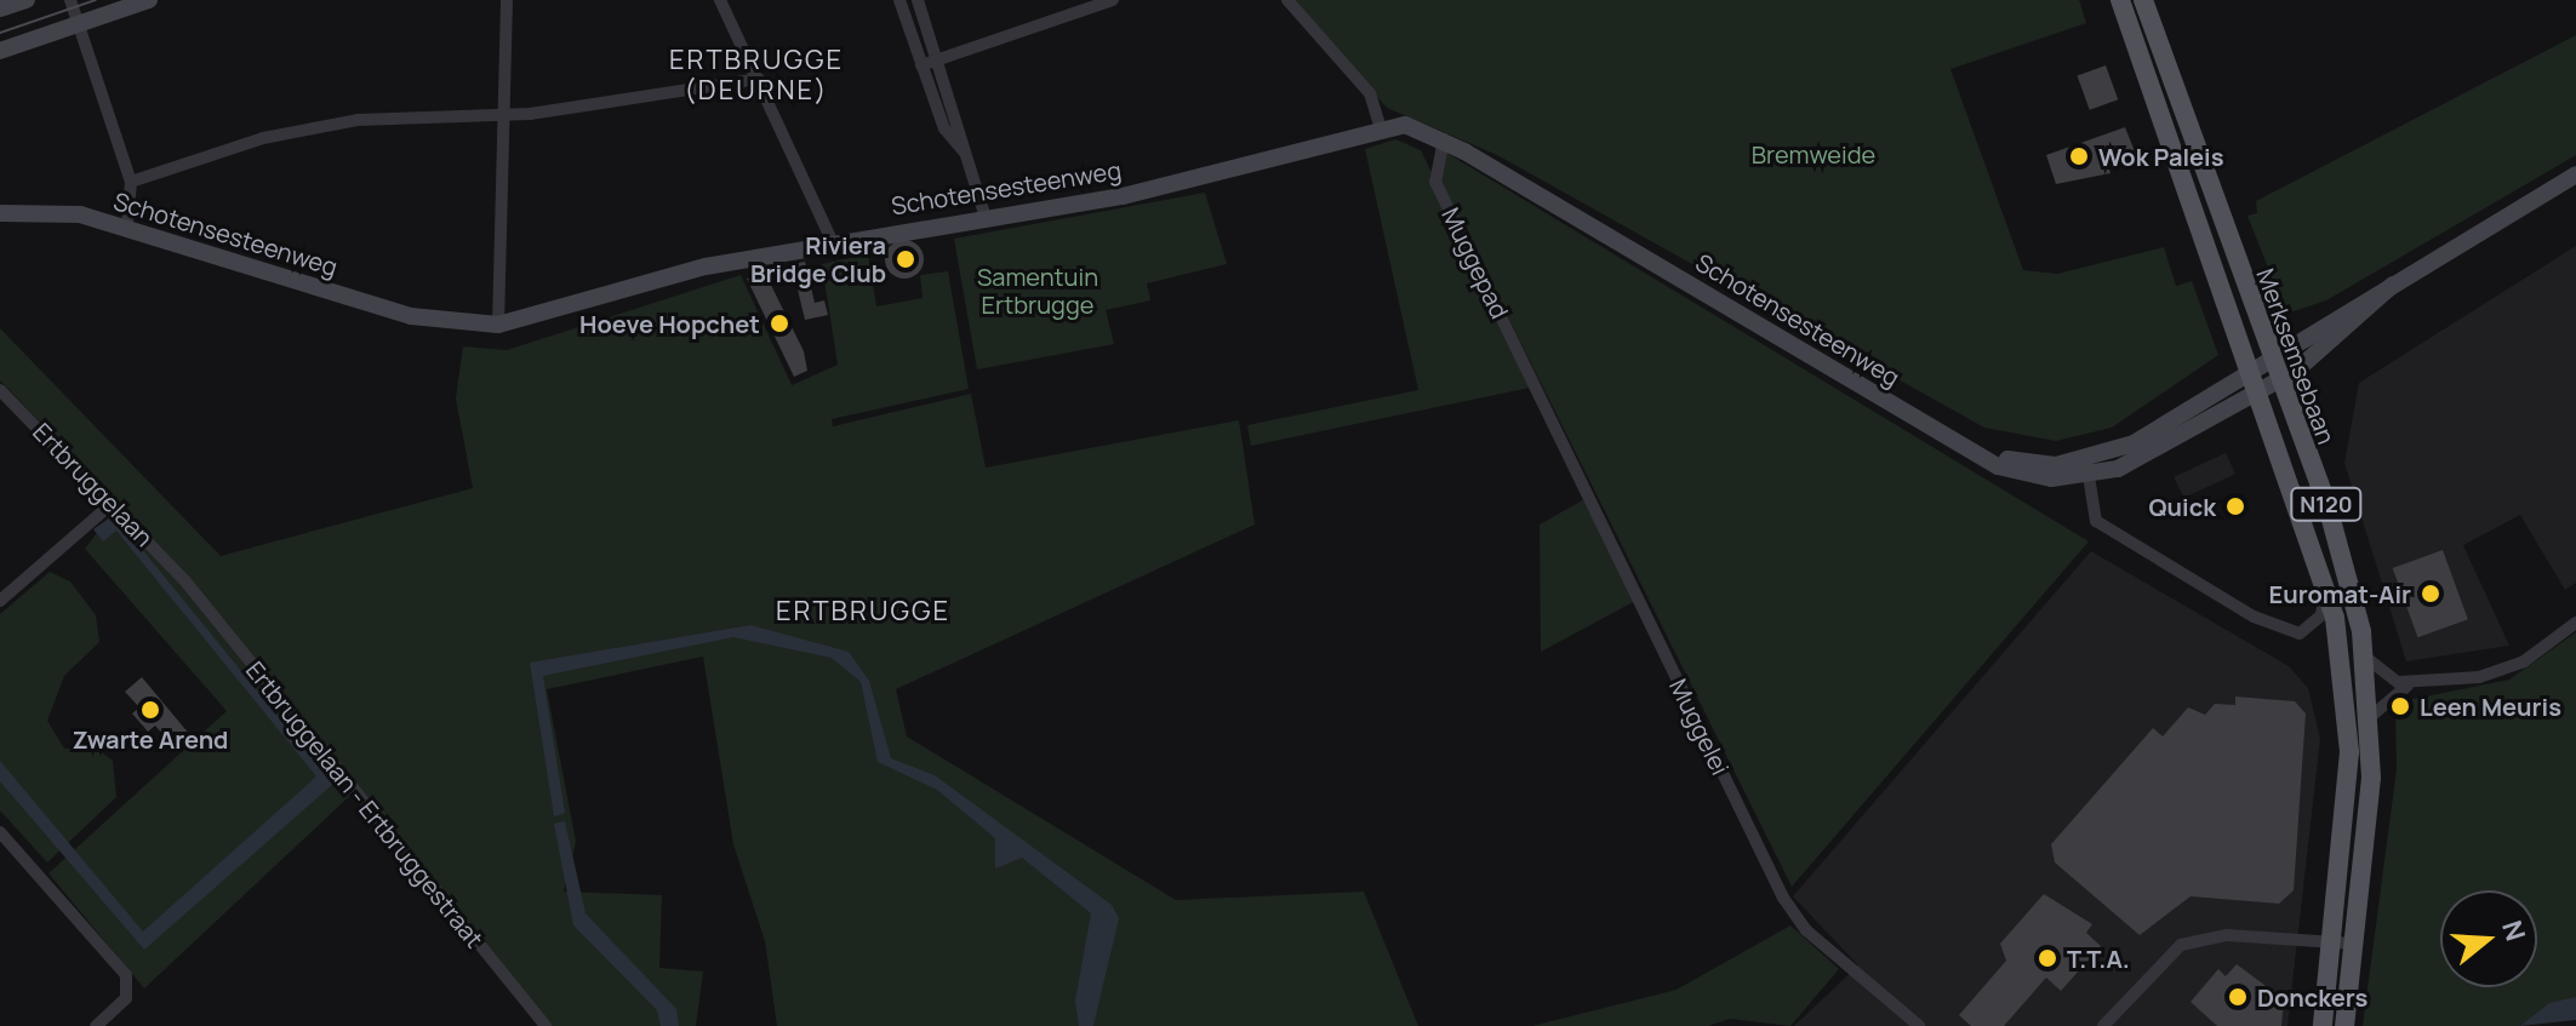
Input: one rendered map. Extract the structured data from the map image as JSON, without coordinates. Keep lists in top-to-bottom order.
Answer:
{
  "streets": {
    "main road": ["Merksemsebaan", "N120"],
    "street": [
      "Schotensesteenweg",
      "Muggepad",
      "Ertbruggelaan",
      "Muggelei",
      "Ertbruggelaan - Ertbruggestraat"
    ]
  },
  "crossings": [
    ["Schotensesteenweg", "Muggepad"],
    ["Schotensesteenweg", "Merksemsebaan"],
    ["Muggepad", "Muggelei"],
    ["Ertbruggelaan", "Ertbruggelaan - Ertbruggestraat"]
  ],
  "districts": ["ERTBRUGGE (DEURNE)", "ERTBRUGGE"],
  "parks": ["Bremweide", "Samentuin Ertbrugge"],
  "places": [
    "Wok Paleis",
    "Riviera Bridge Club",
    "Hoeve Hopchet",
    "Quick",
    "Euromat-Air",
    "Leen Meuris",
    "Zwarte Arend",
    "T.T.A.",
    "Donckers"
  ],
  "north": "right"
}
